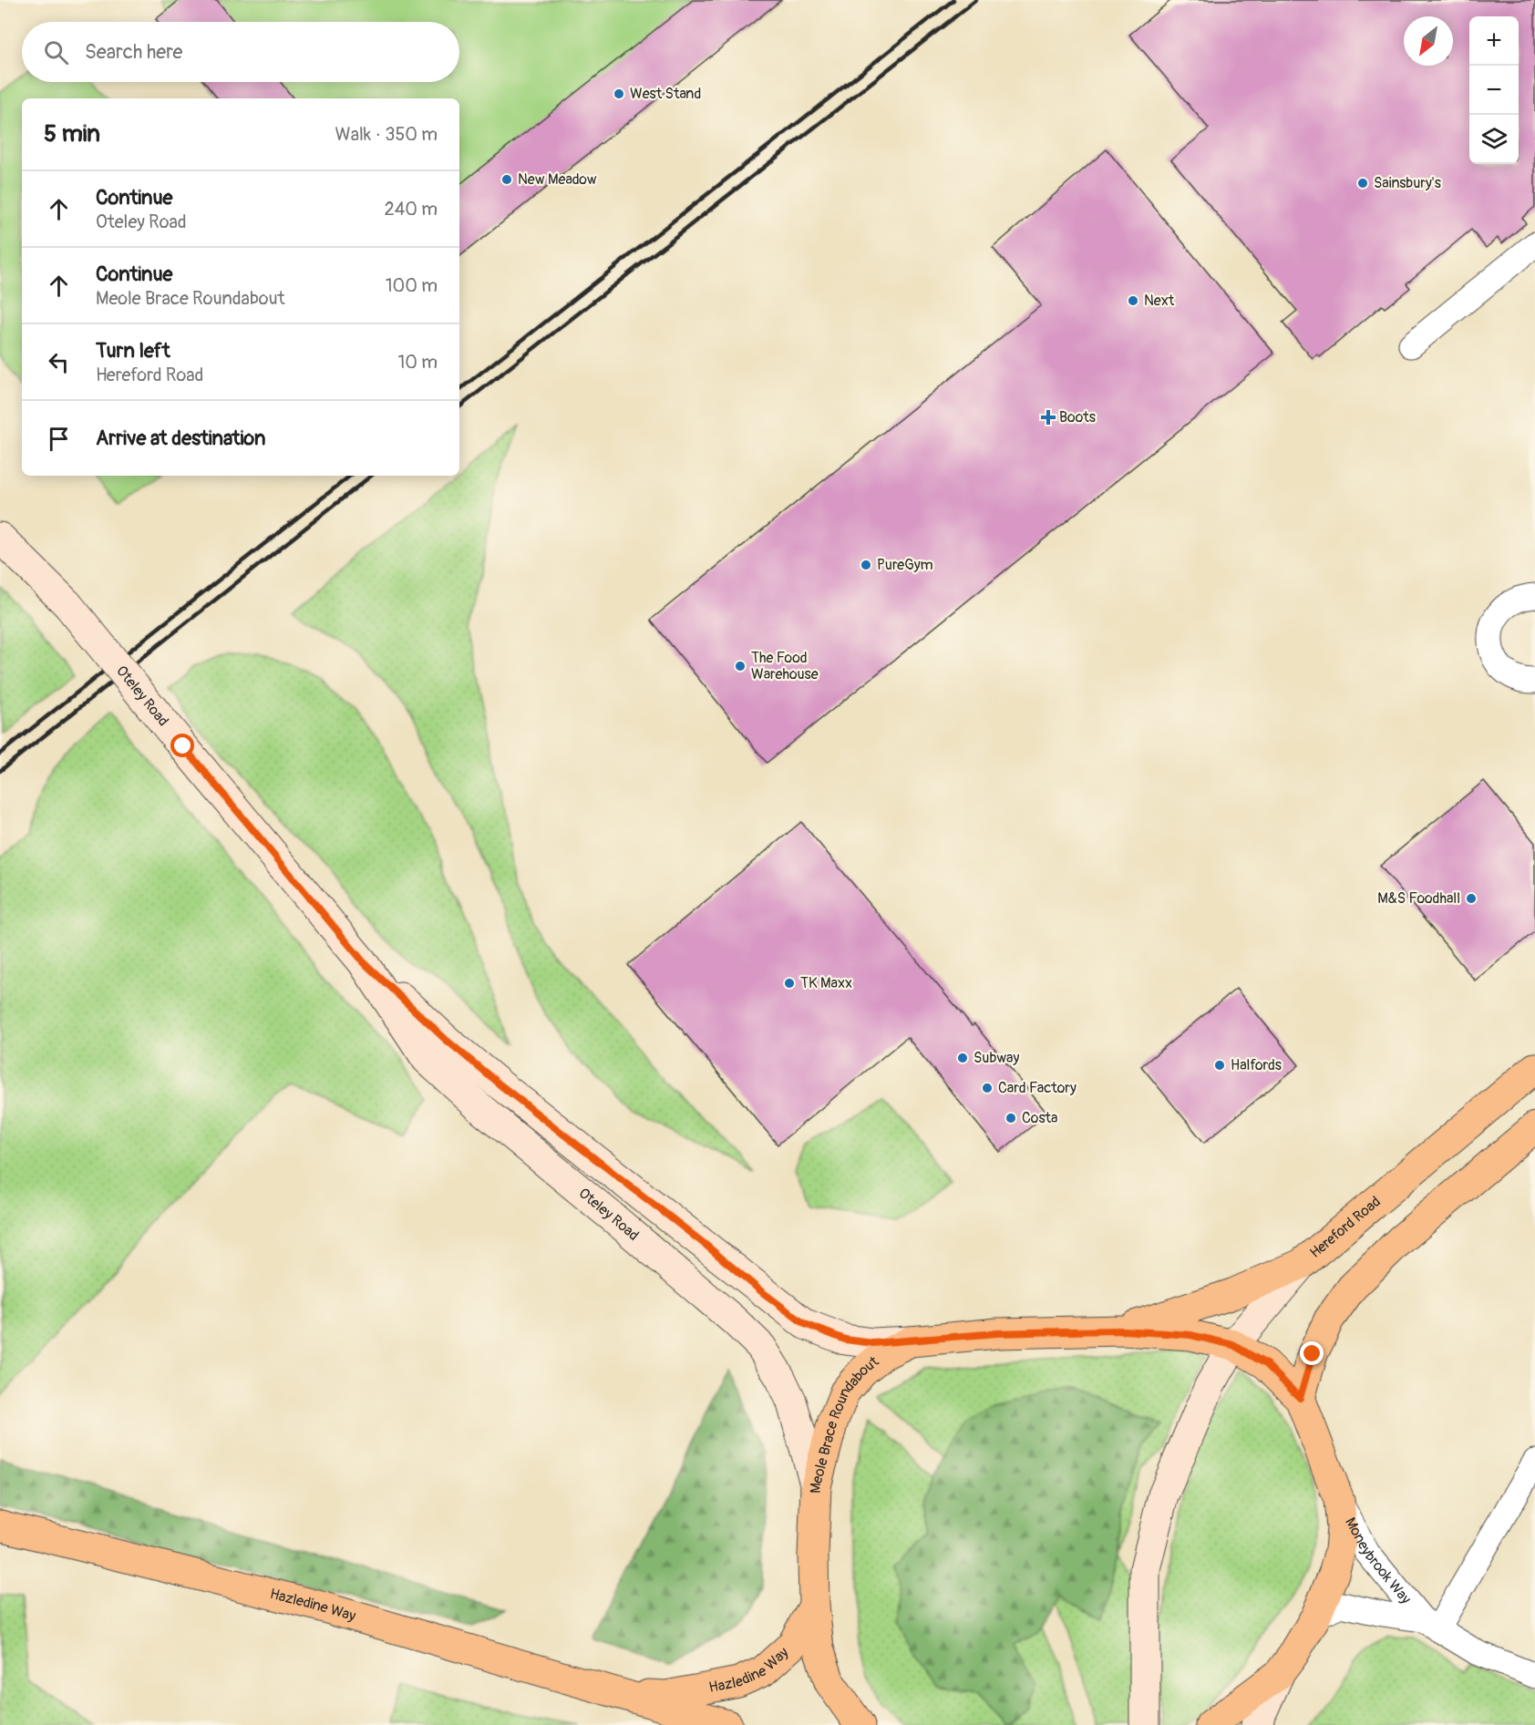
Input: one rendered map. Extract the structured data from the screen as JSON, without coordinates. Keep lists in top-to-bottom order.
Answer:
{
  "streets": {
    "main road": [
      "Oteley Road",
      "Hereford Road",
      "Meole Brace Roundabout",
      "Hazledine Way"
    ],
    "street": ["Moneybrook Way"]
  },
  "crossings": [
    ["Oteley Road", "Meole Brace Roundabout"],
    ["Hereford Road", "Meole Brace Roundabout"],
    ["Meole Brace Roundabout", "Moneybrook Way"],
    ["Meole Brace Roundabout", "Hazledine Way"]
  ],
  "places": {
    "other": [
      "West Stand",
      "New Meadow",
      "Sainsbury's",
      "Next",
      "PureGym",
      "The Food Warehouse",
      "M&S Foodhall",
      "TK Maxx",
      "Subway",
      "Halfords",
      "Card Factory",
      "Costa"
    ],
    "health": ["Boots"]
  },
  "north": "bottom left",
  "page": {
    "map_buttons": ["+", "−"],
    "search": "Search here",
    "heading": ["5 min", "Walk · 350 m"],
    "list": [
      ["Continue", "Oteley Road", "240 m"],
      ["Continue", "Meole Brace Roundabout", "100 m"],
      ["Turn left", "Hereford Road", "10 m"],
      "Arrive at destination"
    ]
  }
}
